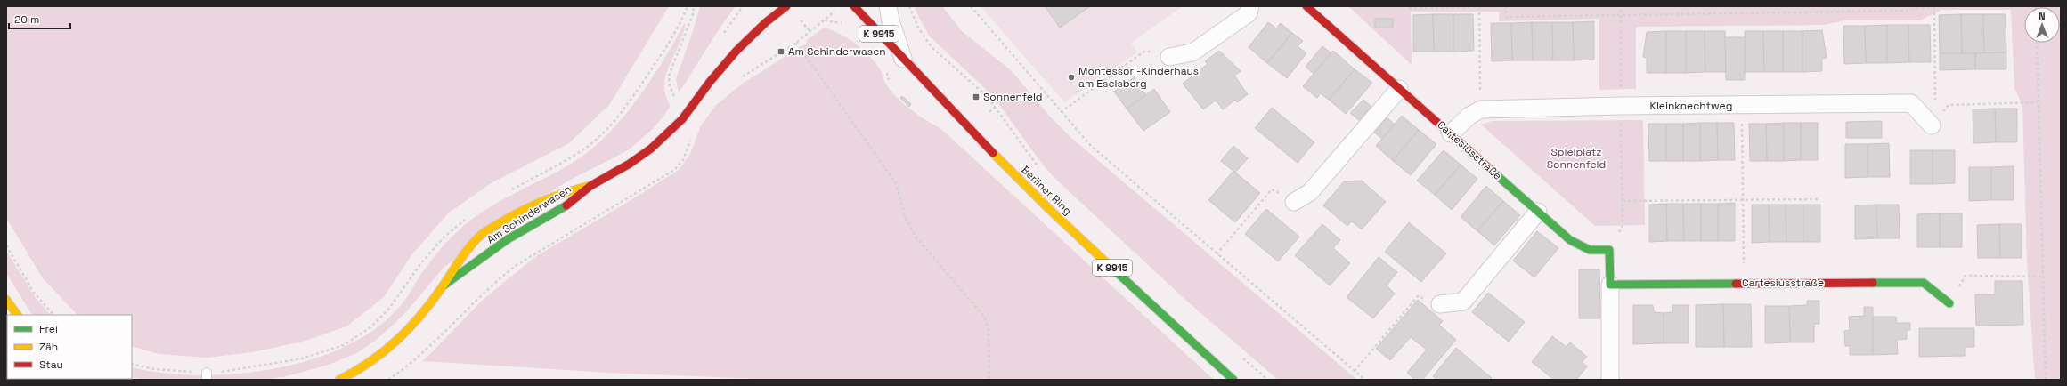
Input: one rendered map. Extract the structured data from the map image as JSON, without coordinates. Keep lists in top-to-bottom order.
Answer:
{
  "streets": {
    "street": [
      "K 9915",
      "Kleinknechtweg",
      "Cartesiusstraße",
      "Berliner Ring",
      "Am Schinderwasen"
    ]
  },
  "crossings": [
    ["Kleinknechtweg", "Cartesiusstraße"]
  ],
  "parks": ["Spielplatz Sonnenfeld"],
  "places": {
    "transit": ["Am Schinderwasen", "Sonnenfeld"],
    "other": ["Montessori-Kinderhaus am Eselsberg"]
  },
  "legend": ["Frei", "Zäh", "Stau"],
  "scale_bar": "20 m",
  "north": "top"
}
